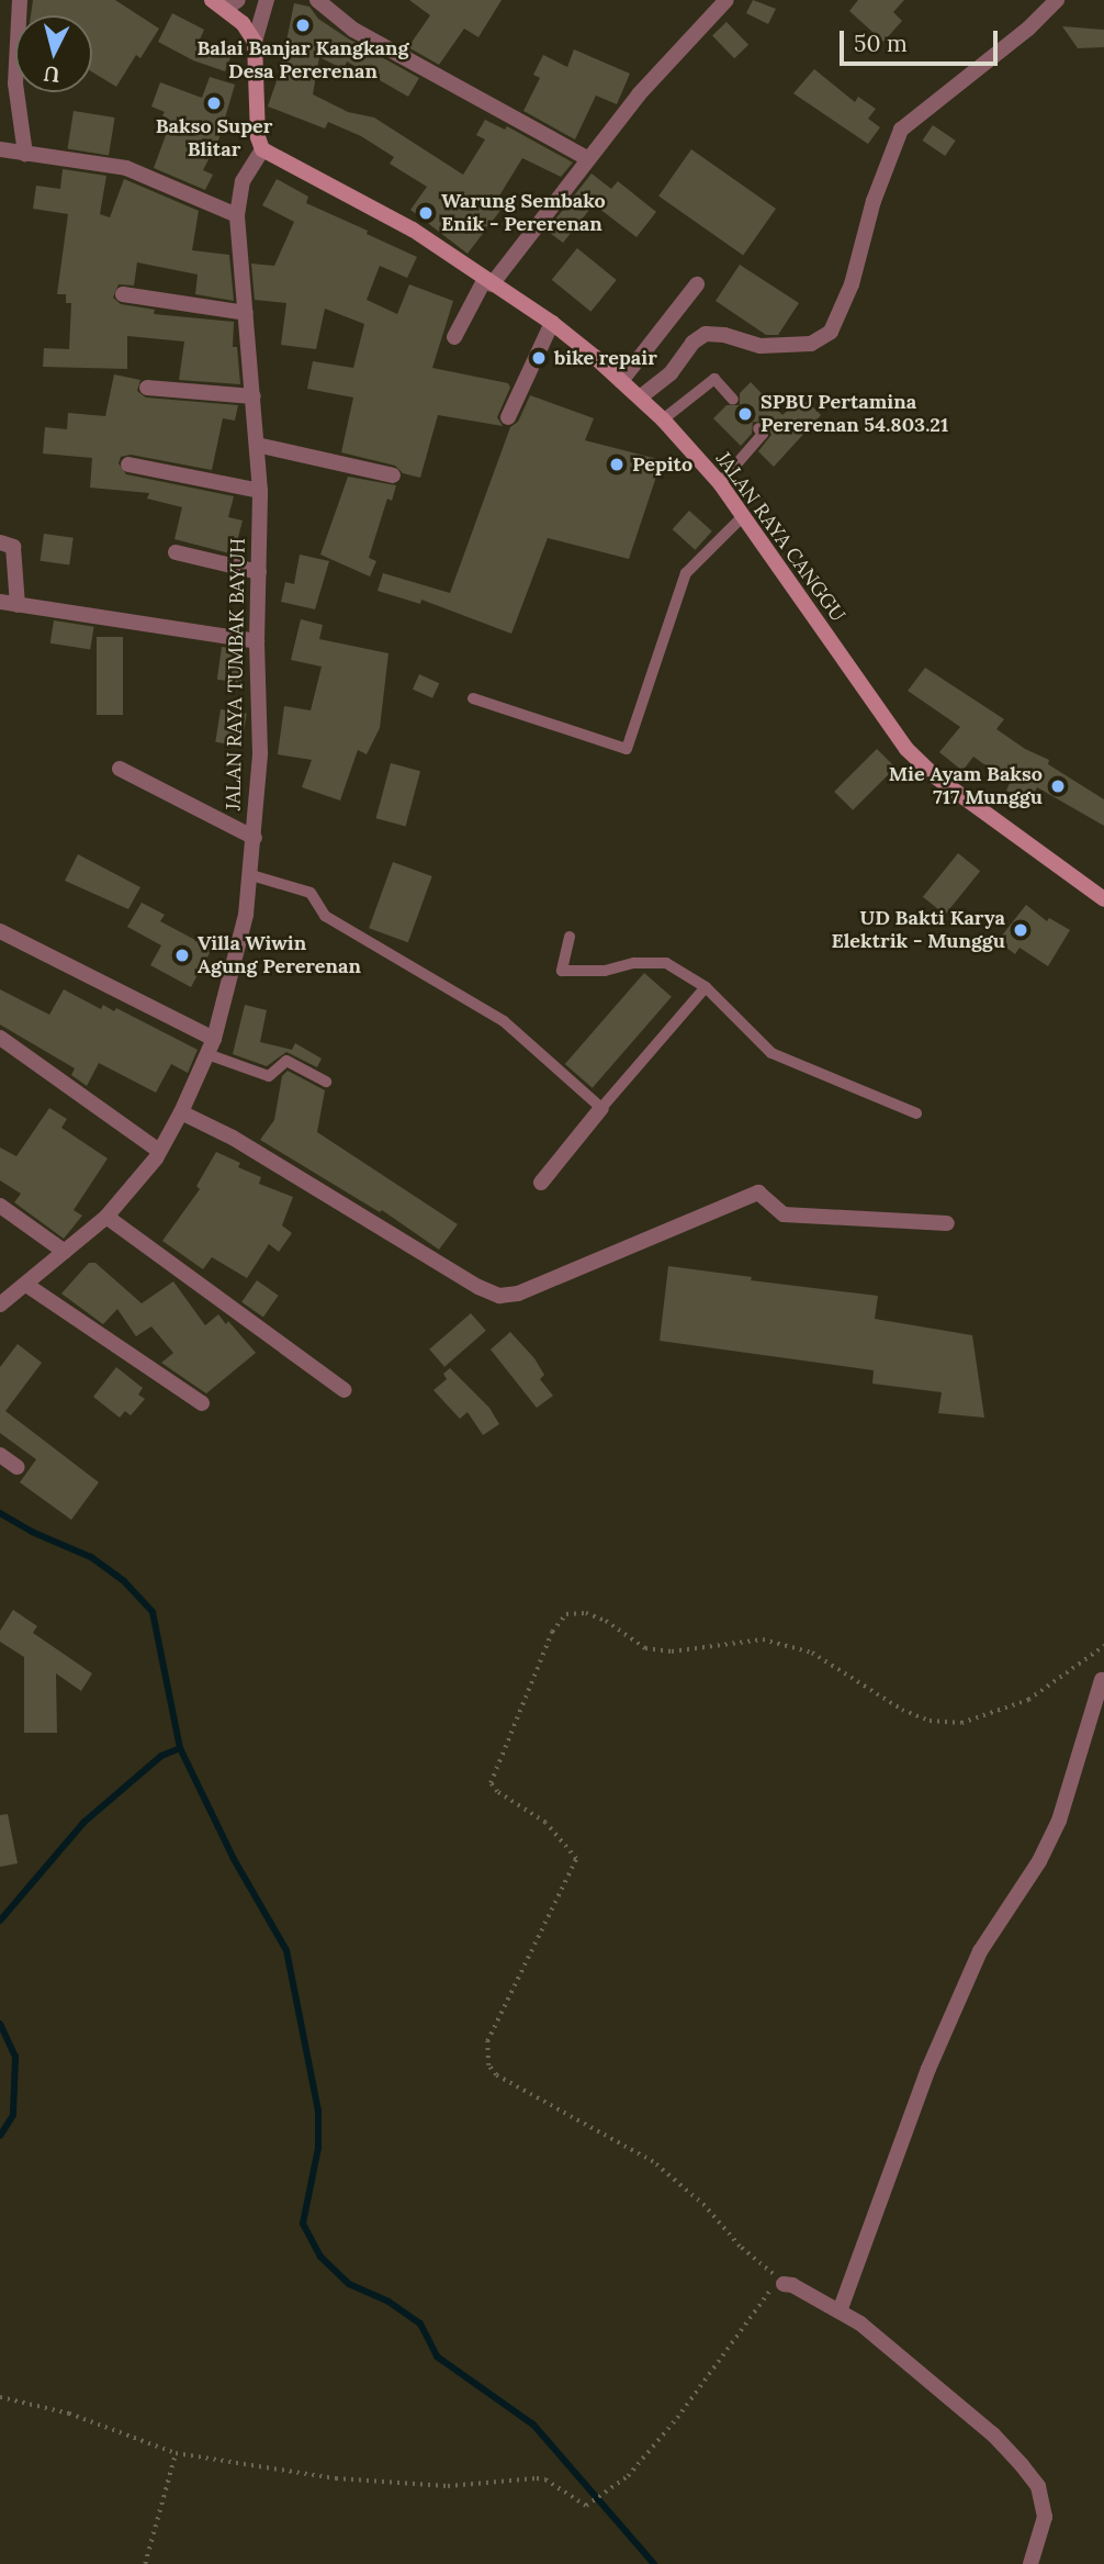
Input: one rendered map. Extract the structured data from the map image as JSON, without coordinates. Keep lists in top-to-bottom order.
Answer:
{
  "streets": {
    "main road": ["JALAN RAYA CANGGU"],
    "street": ["JALAN RAYA TUMBAK BAYUH"]
  },
  "crossings": [
    ["JALAN RAYA CANGGU", "JALAN RAYA TUMBAK BAYUH"]
  ],
  "places": [
    "Balai Banjar Kangkang Desa Pererenan",
    "Bakso Super Blitar",
    "Warung Sembako Enik - Pererenan",
    "bike repair",
    "SPBU Pertamina Pererenan 54.803.21",
    "Pepito",
    "Mie Ayam Bakso 717 Munggu",
    "UD Bakti Karya Elektrik - Munggu",
    "Villa Wiwin Agung Pererenan"
  ],
  "scale_bar": "50 m",
  "north": "bottom"
}
